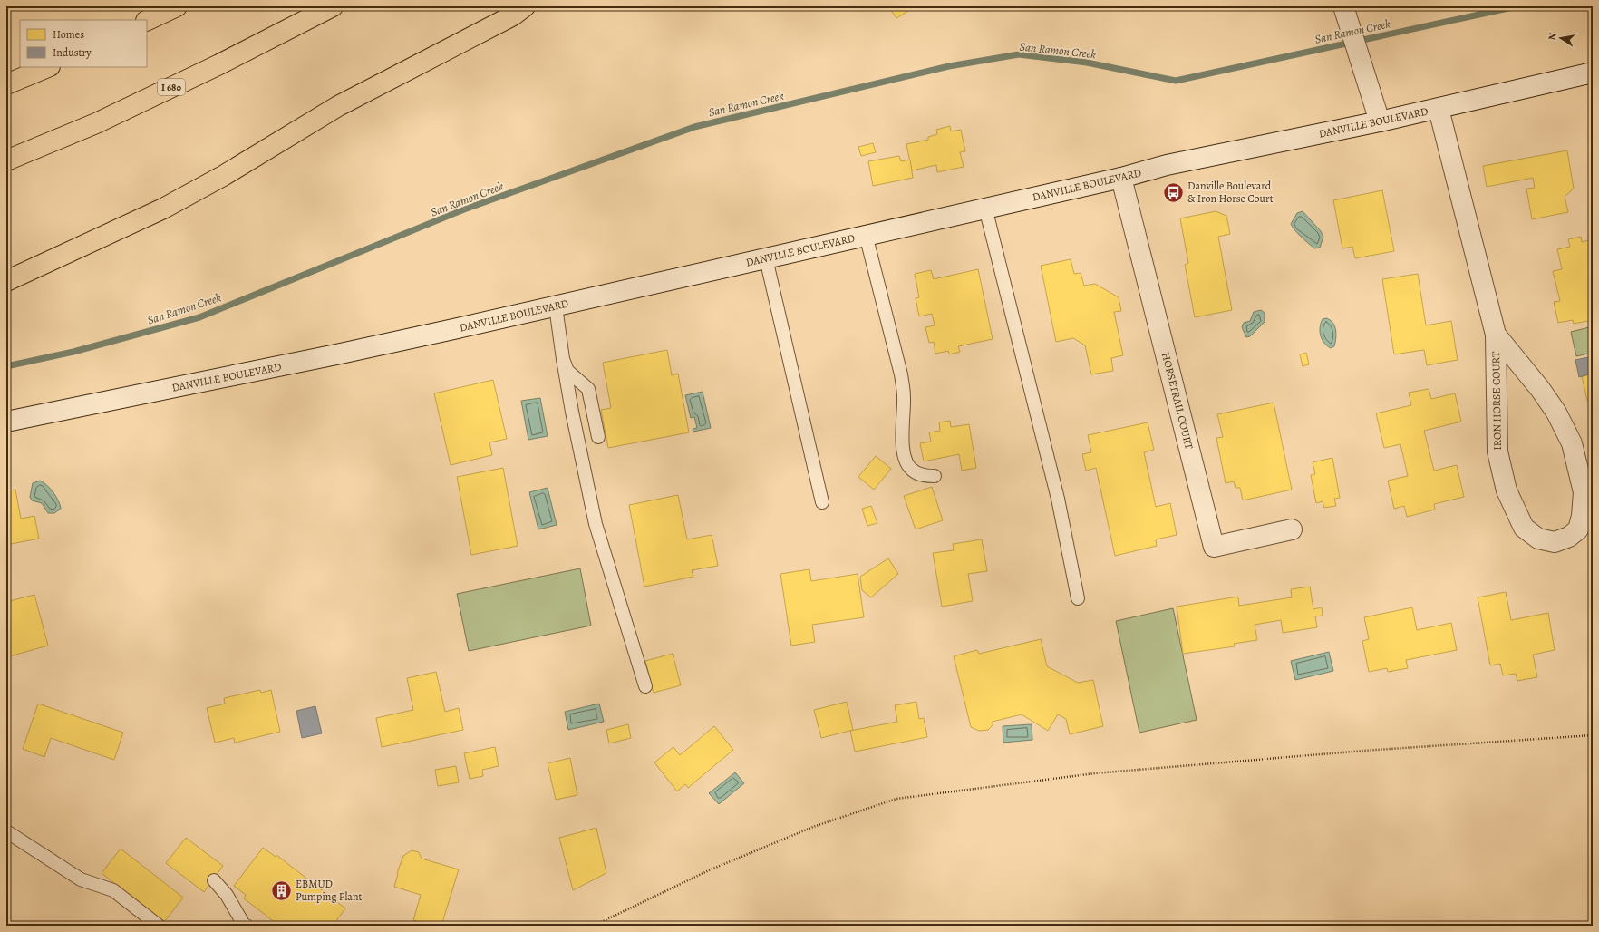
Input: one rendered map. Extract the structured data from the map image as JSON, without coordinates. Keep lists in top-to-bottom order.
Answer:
{
  "streets": {
    "highway": ["I 680"],
    "main road": ["DANVILLE BOULEVARD", "HORSETRAIL COURT", "IRON HORSE COURT"]
  },
  "crossings": [
    ["DANVILLE BOULEVARD", "HORSETRAIL COURT"],
    ["DANVILLE BOULEVARD", "IRON HORSE COURT"]
  ],
  "water": ["San Ramon Creek"],
  "places": {
    "bus stop": ["Danville Boulevard & Iron Horse Court"],
    "building": ["EBMUD Pumping Plant"]
  },
  "legend": ["Homes", "Industry"],
  "north": "left"
}
